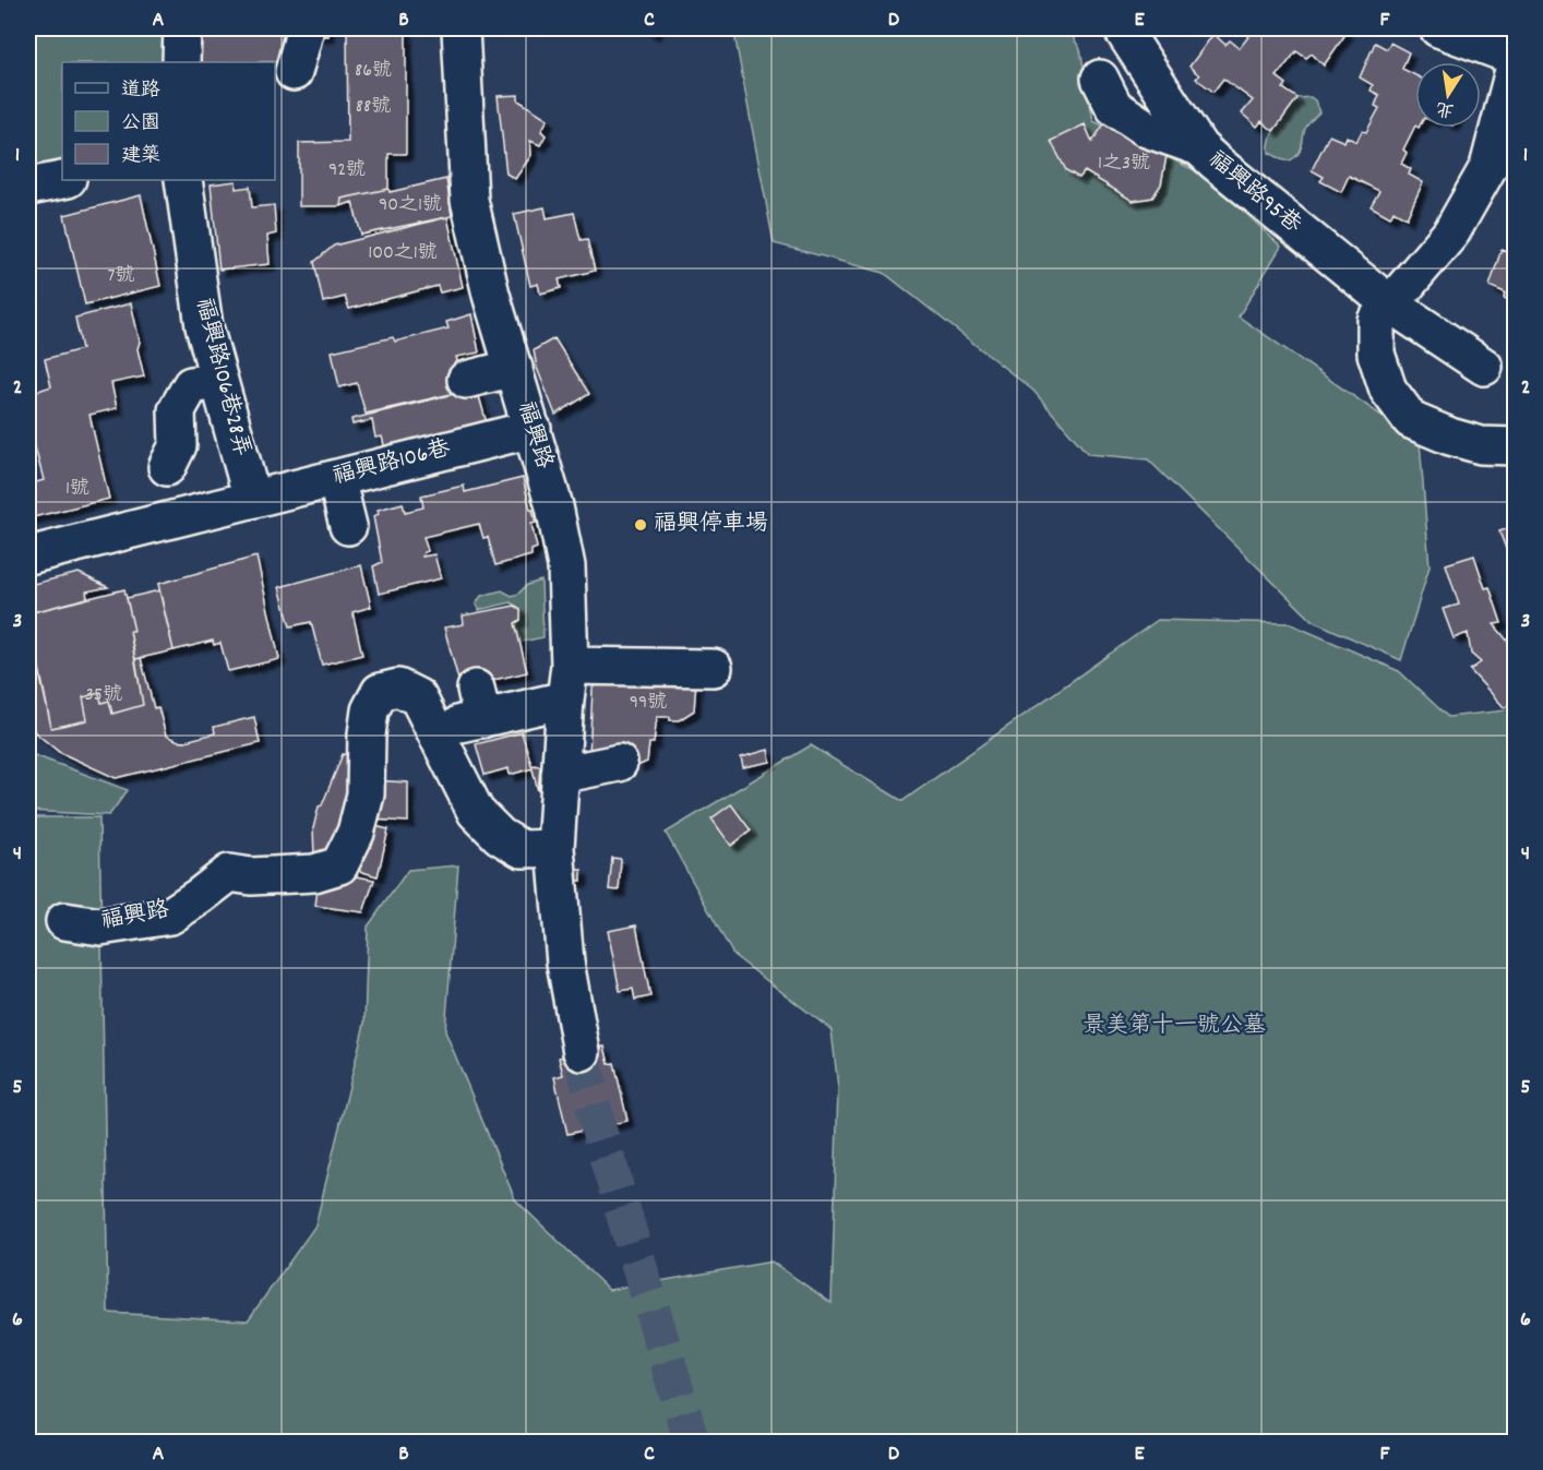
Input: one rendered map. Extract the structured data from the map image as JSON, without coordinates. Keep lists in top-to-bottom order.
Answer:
{
  "streets": {
    "street": [
      "福興路95巷",
      "福興路106巷28弄",
      "福興路",
      "福興路106巷"
    ]
  },
  "crossings": [
    ["福興路106巷28弄", "福興路106巷"],
    ["福興路", "福興路106巷"]
  ],
  "parks": ["景美第十一號公墓"],
  "places": ["福興停車場"],
  "house_numbers": [
    "86號",
    "88號",
    "1之3號",
    "92號",
    "90之1號",
    "100之1號",
    "7號",
    "1號",
    "35號",
    "99號"
  ],
  "legend": ["道路", "公園", "建築"],
  "north": "bottom",
  "grid": {
    "columns": [
      "A",
      "B",
      "C",
      "D",
      "E",
      "F"
    ],
    "rows": [
      "1",
      "2",
      "3",
      "4",
      "5",
      "6"
    ]
  }
}
